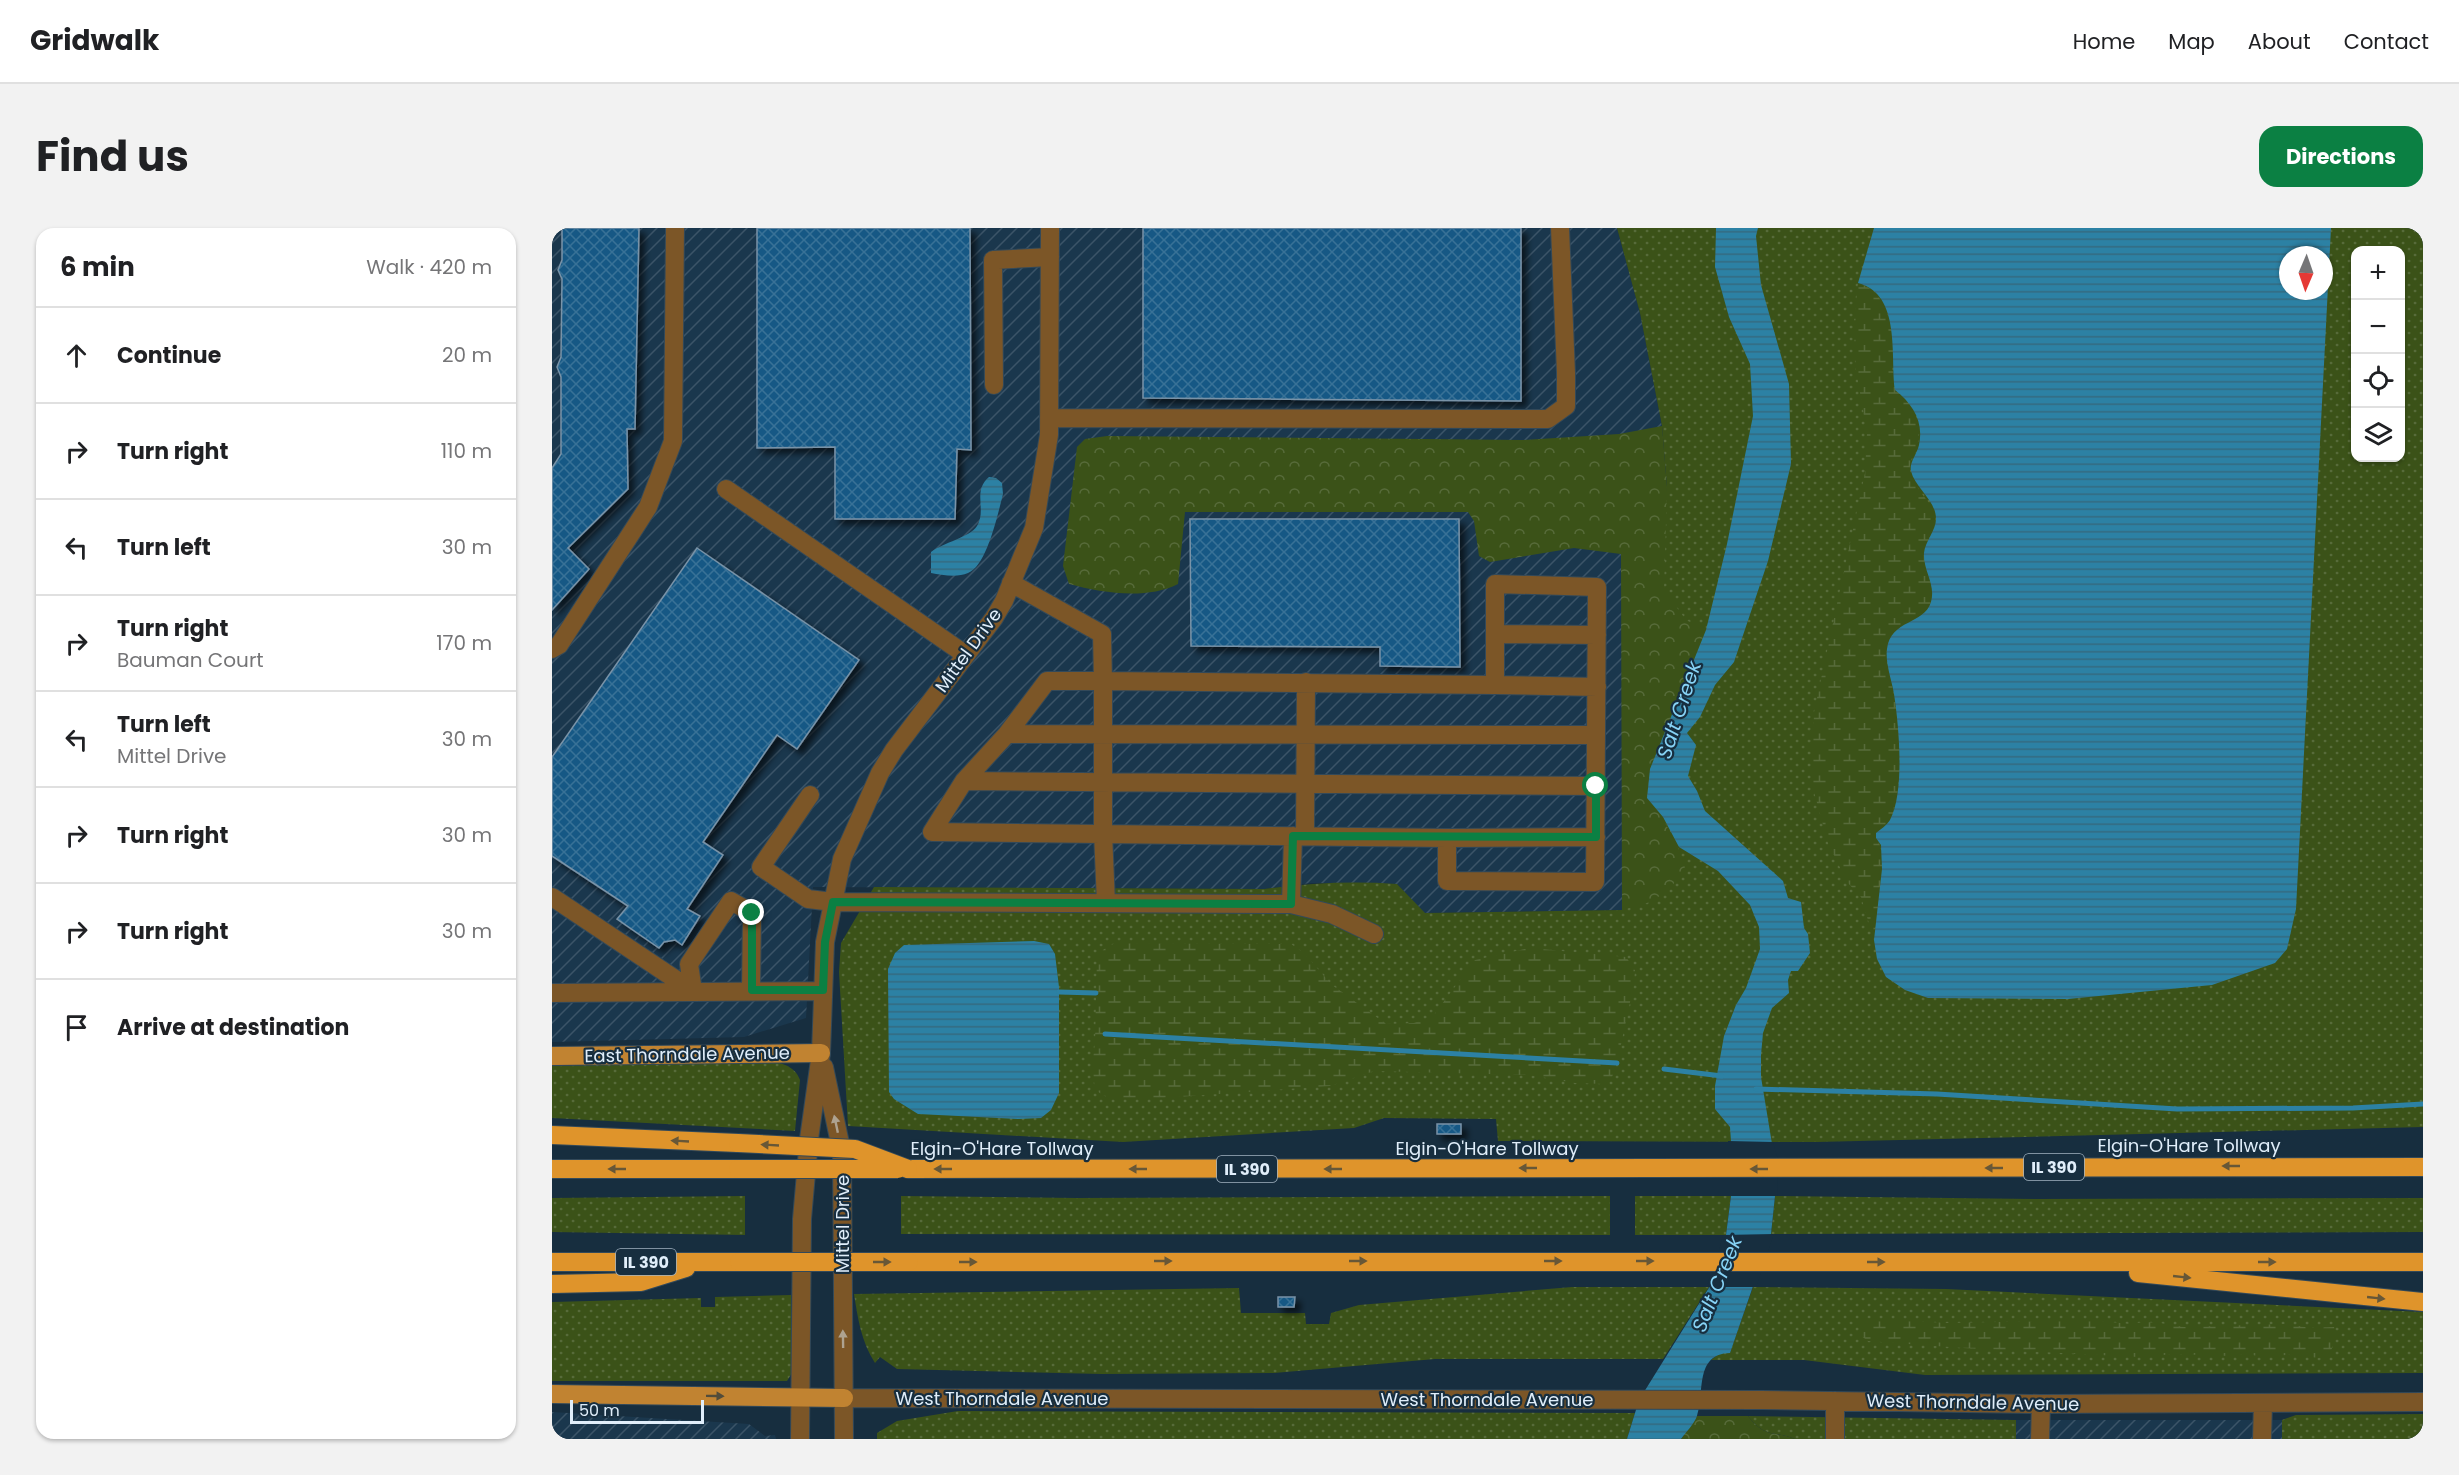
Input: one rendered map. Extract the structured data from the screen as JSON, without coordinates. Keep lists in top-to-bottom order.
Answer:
{
  "streets": {
    "highway": ["Elgin-O'Hare Tollway", "IL 390"],
    "main road": ["East Thorndale Avenue", "West Thorndale Avenue"],
    "street": ["Mittel Drive"]
  },
  "crossings": [
    ["Mittel Drive", "East Thorndale Avenue"],
    ["Mittel Drive", "West Thorndale Avenue"]
  ],
  "water": ["Salt Creek"],
  "scale_bar": "50 m",
  "north": "bottom",
  "page": {
    "header": "Gridwalk",
    "nav": [
      "Home",
      "Map",
      "About",
      "Contact"
    ],
    "title": "Find us",
    "buttons": "Directions",
    "heading": ["6 min", "Walk · 420 m"],
    "map_buttons": ["+", "−"],
    "list": [
      ["Continue", "20 m"],
      ["Turn right", "110 m"],
      ["Turn left", "30 m"],
      ["Turn right", "Bauman Court", "170 m"],
      ["Turn left", "Mittel Drive", "30 m"],
      ["Turn right", "30 m"],
      ["Turn right", "30 m"],
      "Arrive at destination"
    ],
    "scale": "50 m"
  }
}
